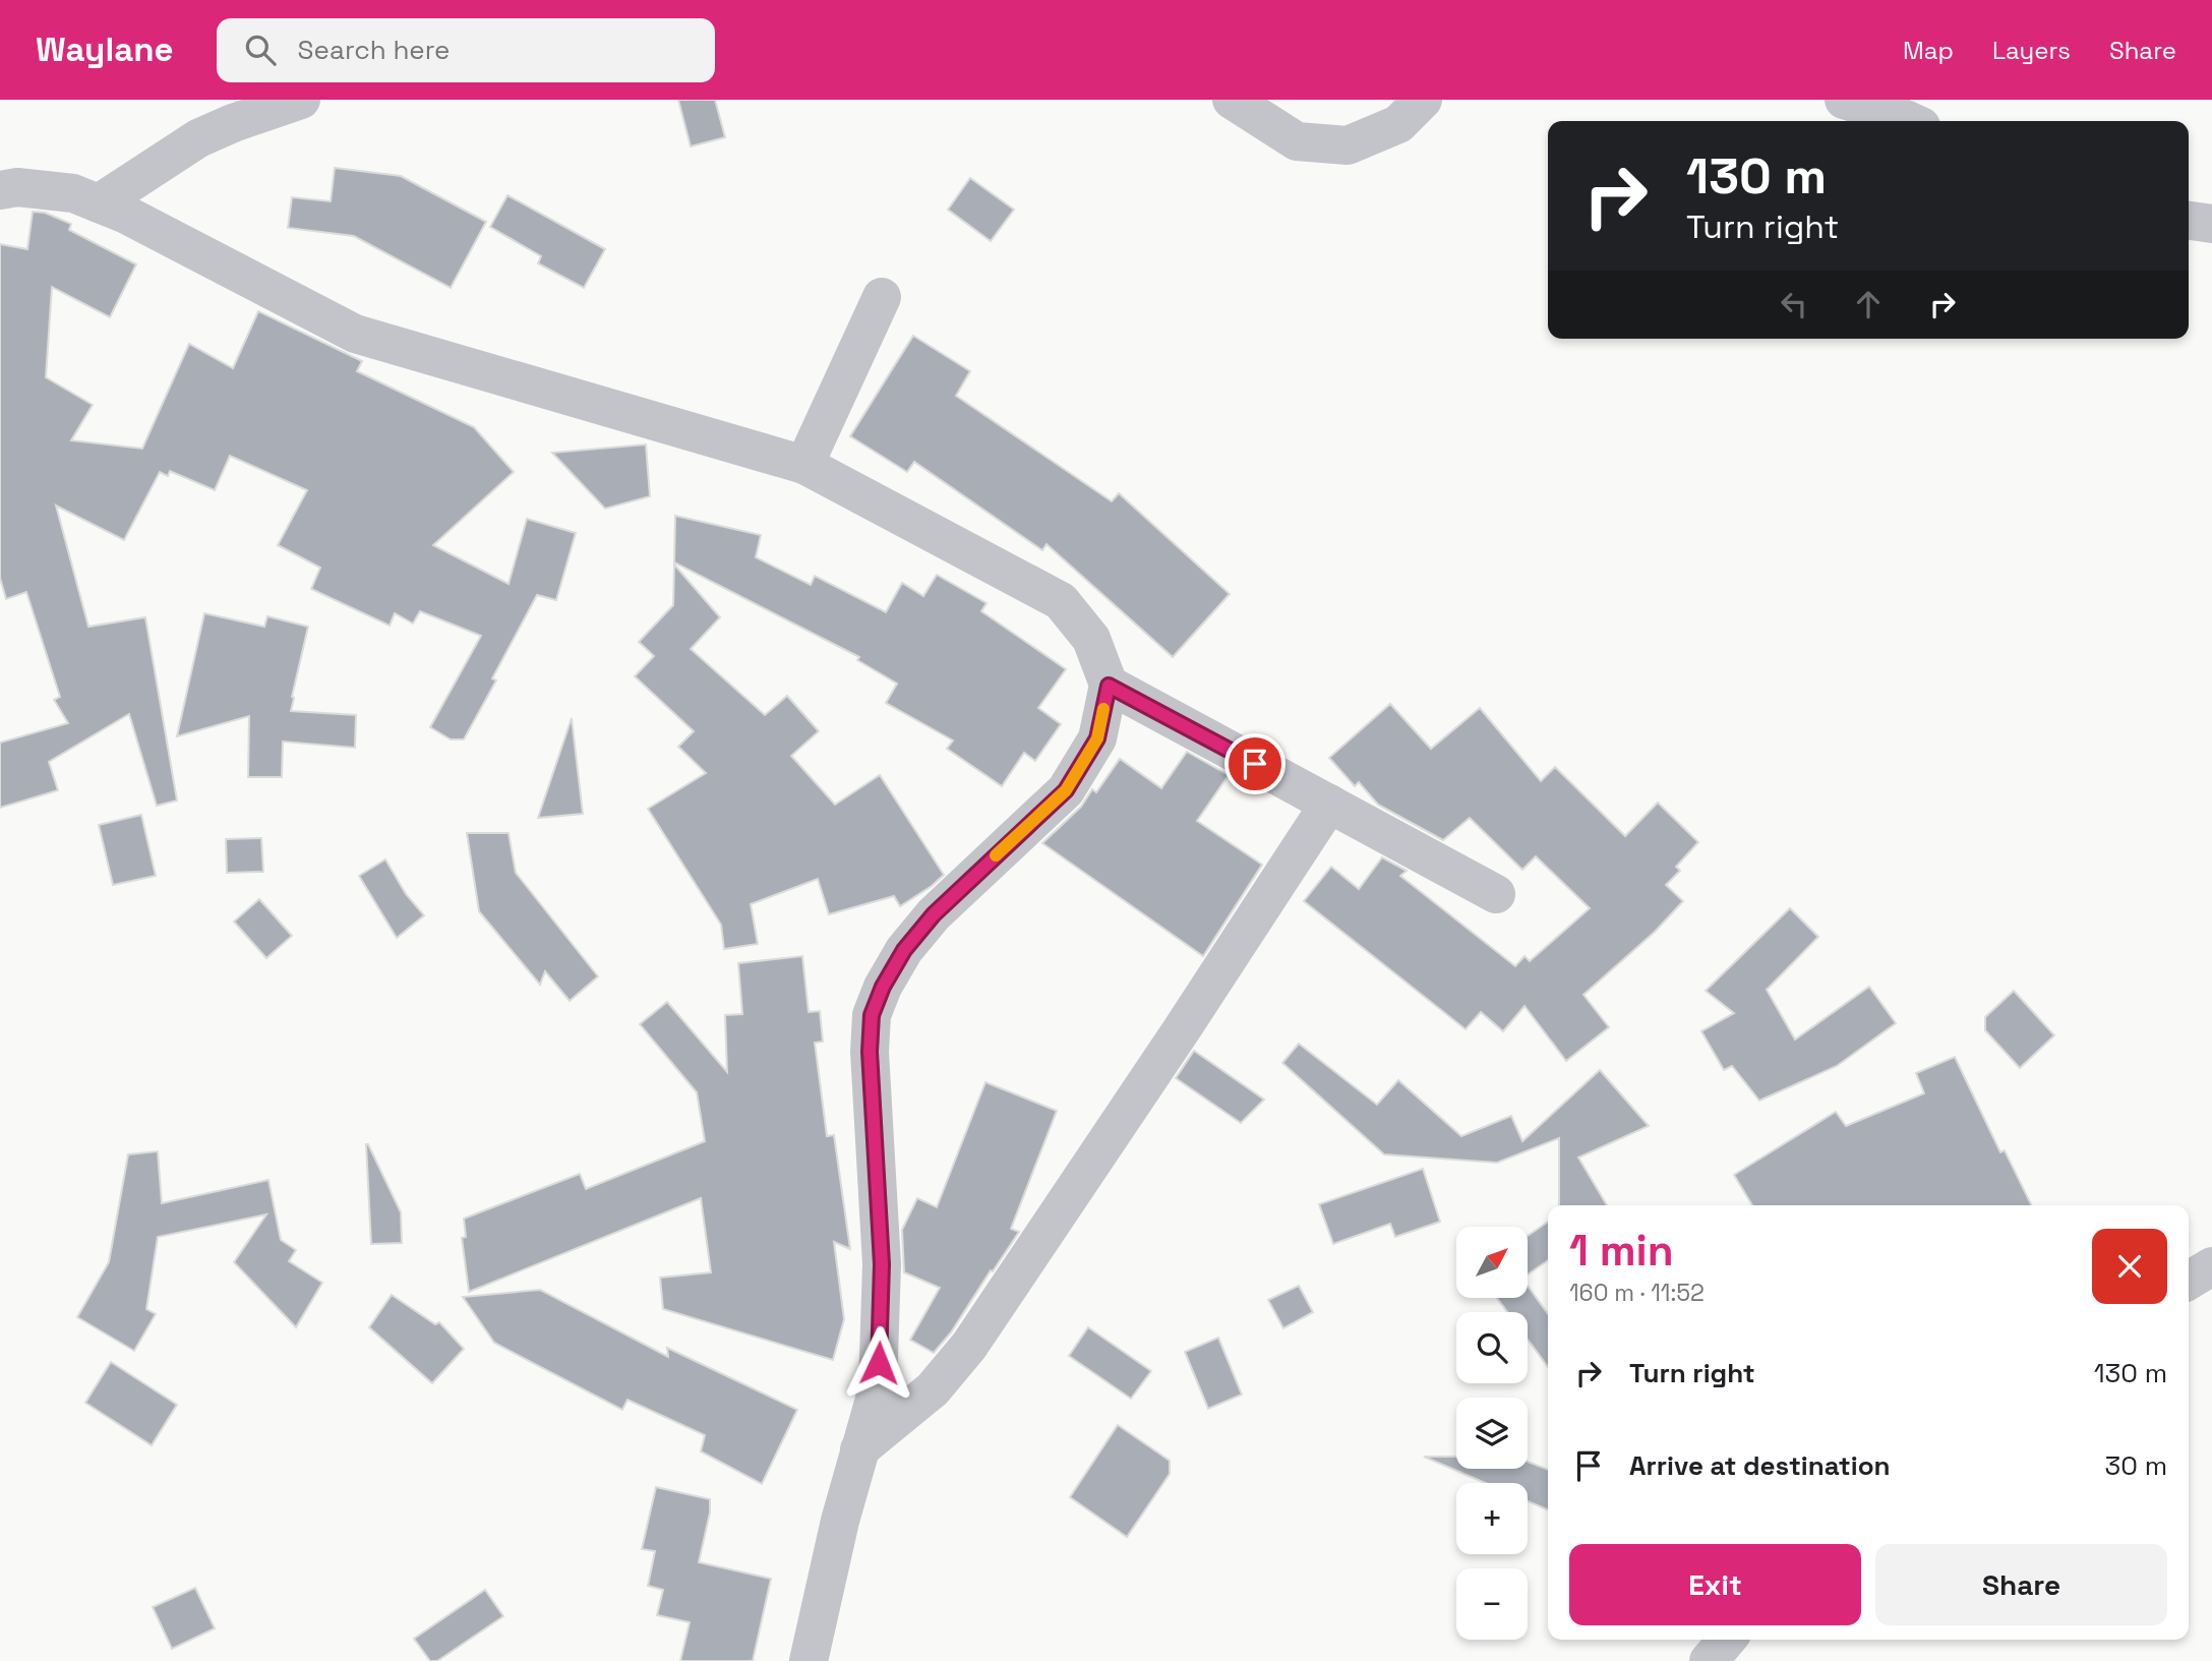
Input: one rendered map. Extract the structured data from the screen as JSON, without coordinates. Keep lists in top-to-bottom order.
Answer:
{
  "north": "top right",
  "page": {
    "header": "Waylane",
    "search": "Search here",
    "nav": ["Map", "Layers", "Share"],
    "turn": ["130 m", "Turn right"],
    "heading": ["1 min", "160 m · 11:52"],
    "map_buttons": ["+", "−"],
    "list": [
      {
        "name": "Turn right",
        "value": "130 m"
      },
      {
        "name": "Arrive at destination",
        "value": "30 m"
      }
    ],
    "buttons": ["Exit", "Share"]
  }
}
